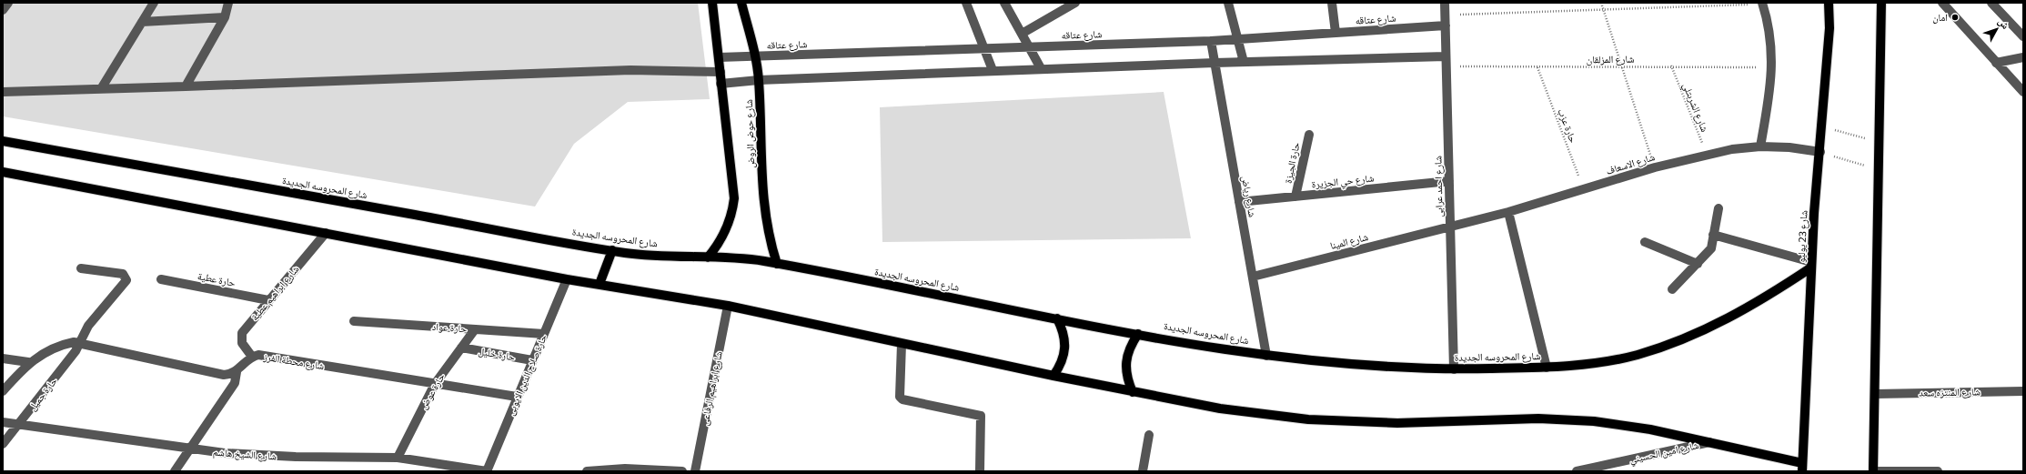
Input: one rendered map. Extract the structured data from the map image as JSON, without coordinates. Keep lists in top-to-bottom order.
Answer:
{
  "streets": {
    "main road": ["شارع حوض الروض", "شارع المحروسه الجديدة", "شارع 23 يوليو"],
    "street": [
      "شارع عتاقه",
      "حارة الجيزة",
      "شارع الاسعاف",
      "شارع حي الجزيرة",
      "شارع احمد عرابى",
      "شارع رياض",
      "شارع المينا",
      "حارة عطية",
      "شارع ابراهيم عطية",
      "حارة عواد",
      "حارة خليل",
      "شارع محطة الفرز",
      "حارة صلاح الدين الايوبى",
      "شارع ابراهيم الرفاعى",
      "حارة عوض",
      "شارع المنتزه سعد",
      "حارة جميل",
      "شارع امين الحسيني",
      "شارع الشيخ هاشم"
    ],
    "path": ["شارع المزلقان", "شارع الشربتلي", "حارة عزب"]
  },
  "crossings": [
    ["شارع عتاقه", "شارع حوض الروض"],
    ["شارع عتاقه", "شارع احمد عرابى"],
    ["شارع عتاقه", "شارع رياض"],
    ["شارع المزلقان", "شارع الشربتلي"],
    ["شارع المزلقان", "حارة عزب"],
    ["شارع المزلقان", "شارع احمد عرابى"],
    ["شارع الشربتلي", "شارع الاسعاف"],
    ["حارة عزب", "شارع الاسعاف"],
    ["شارع حوض الروض", "شارع المحروسه الجديدة"],
    ["حارة الجيزة", "شارع حي الجزيرة"],
    ["شارع الاسعاف", "شارع احمد عرابى"],
    ["شارع الاسعاف", "شارع 23 يوليو"],
    ["شارع الاسعاف", "شارع المينا"],
    ["شارع حي الجزيرة", "شارع احمد عرابى"],
    ["شارع حي الجزيرة", "شارع رياض"],
    ["شارع احمد عرابى", "شارع المحروسه الجديدة"],
    ["شارع احمد عرابى", "شارع المينا"],
    ["شارع المحروسه الجديدة", "شارع رياض"],
    ["شارع المحروسه الجديدة", "شارع 23 يوليو"],
    ["شارع رياض", "شارع المينا"],
    ["حارة عطية", "شارع ابراهيم عطية"],
    ["شارع ابراهيم عطية", "شارع محطة الفرز"],
    ["حارة عواد", "حارة صلاح الدين الايوبى"],
    ["حارة عواد", "حارة عوض"],
    ["حارة خليل", "حارة صلاح الدين الايوبى"],
    ["حارة خليل", "حارة عوض"],
    ["شارع محطة الفرز", "حارة صلاح الدين الايوبى"],
    ["شارع محطة الفرز", "حارة عوض"],
    ["حارة صلاح الدين الايوبى", "شارع الشيخ هاشم"],
    ["حارة عوض", "شارع الشيخ هاشم"],
    ["حارة جميل", "شارع الشيخ هاشم"]
  ],
  "places": ["امان"],
  "north": "top right"
}
